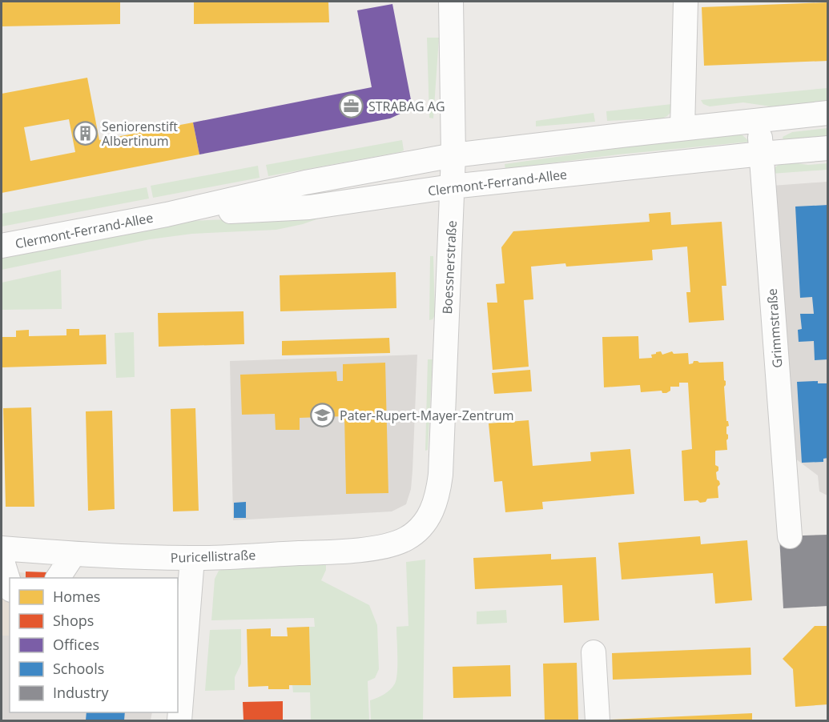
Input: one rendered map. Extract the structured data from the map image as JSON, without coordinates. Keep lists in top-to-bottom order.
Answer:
{
  "streets": {
    "street": [
      "Clermont-Ferrand-Allee",
      "Boessnerstraße",
      "Grimmstraße",
      "Puricellistraße"
    ]
  },
  "crossings": [
    ["Clermont-Ferrand-Allee", "Boessnerstraße"],
    ["Clermont-Ferrand-Allee", "Grimmstraße"],
    ["Boessnerstraße", "Puricellistraße"]
  ],
  "places": {
    "office": ["STRABAG AG"],
    "building": ["Seniorenstift Albertinum"],
    "school or university": ["Pater-Rupert-Mayer-Zentrum"]
  },
  "legend": [
    "Homes",
    "Shops",
    "Offices",
    "Schools",
    "Industry"
  ]
}
